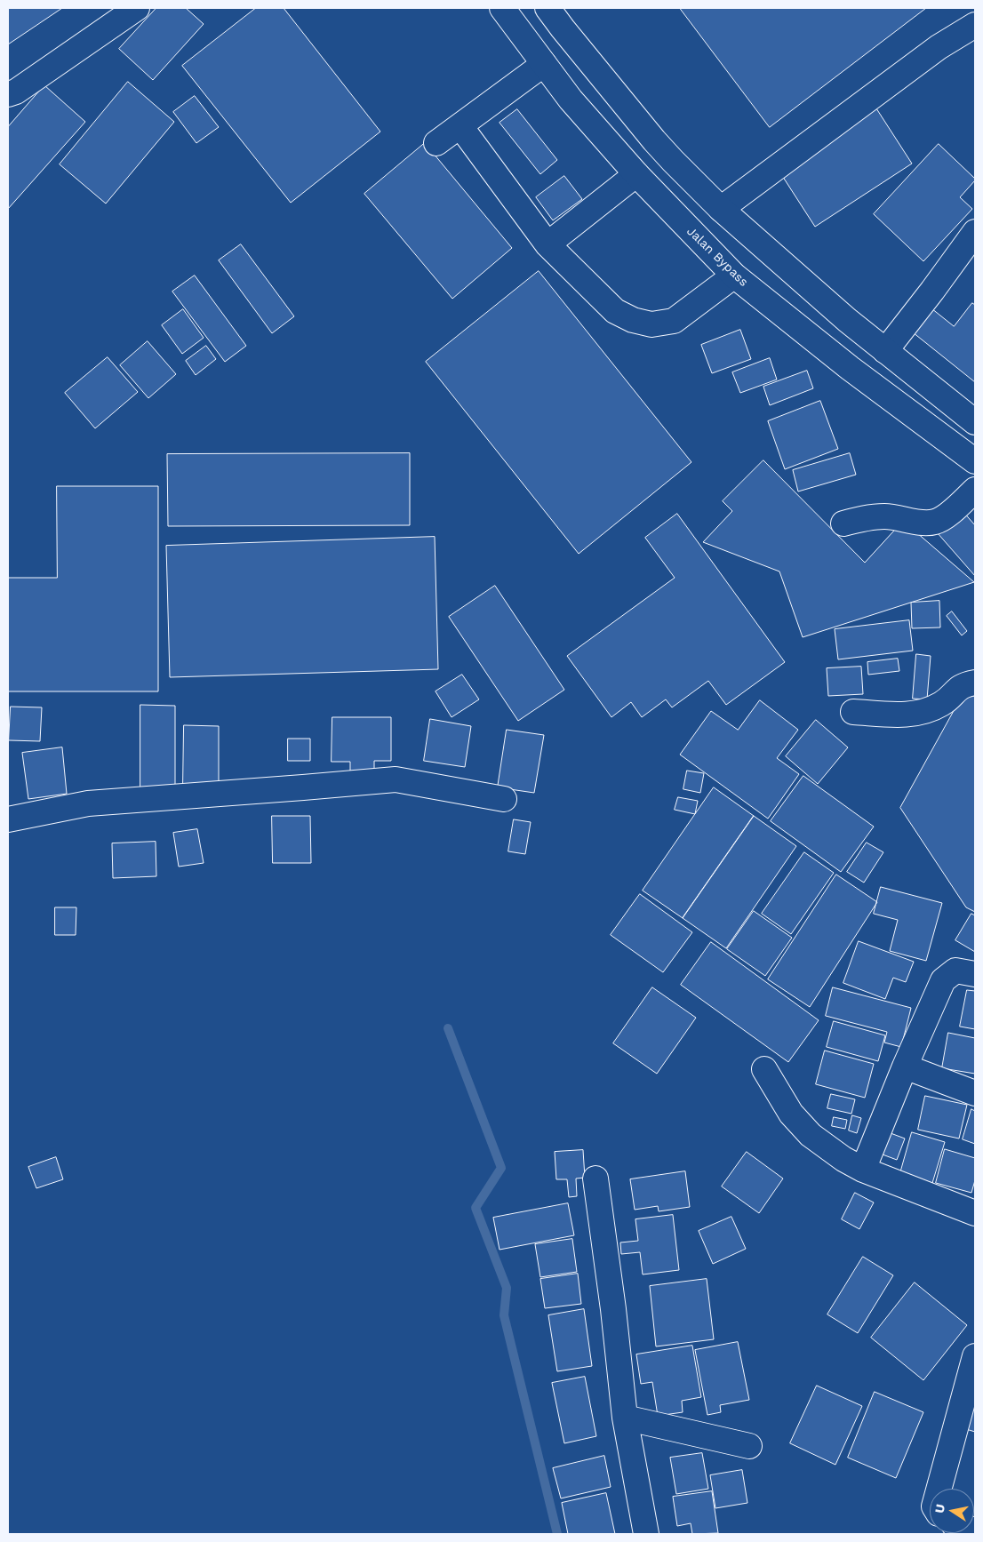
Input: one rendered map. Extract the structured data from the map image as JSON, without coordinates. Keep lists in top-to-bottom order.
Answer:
{
  "streets": {
    "main road": ["Jalan Bypass"]
  },
  "north": "left"
}
